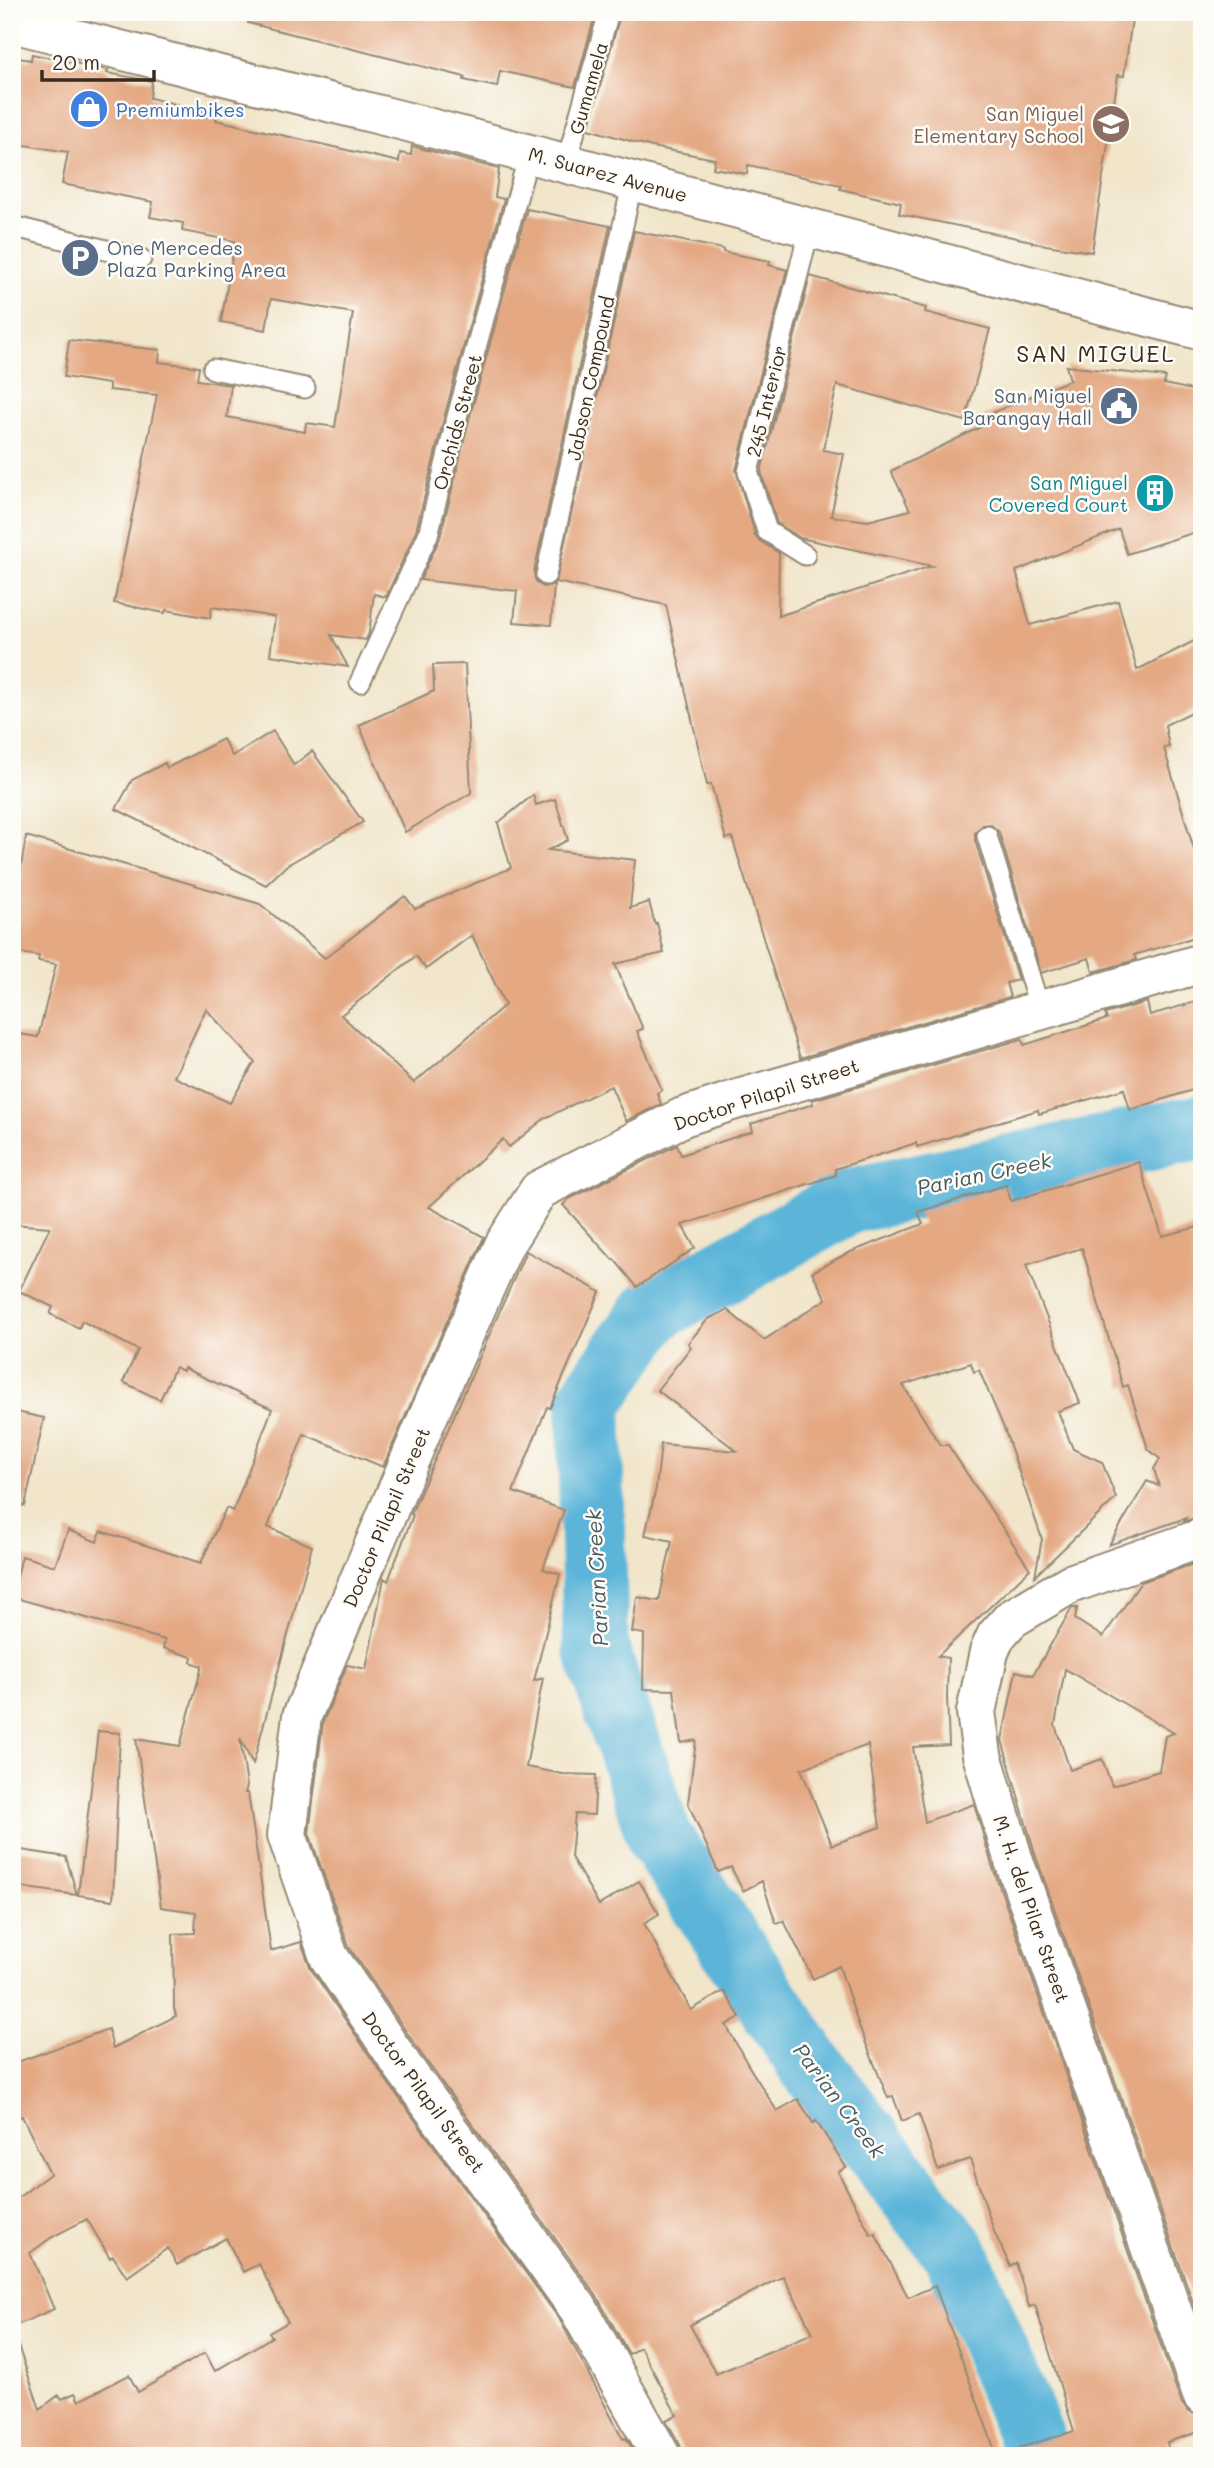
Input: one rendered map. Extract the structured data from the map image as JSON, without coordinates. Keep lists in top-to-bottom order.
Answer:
{
  "streets": {
    "street": ["M. Suarez Avenue", "Doctor Pilapil Street", "M. H. del Pilar Street"],
    "lane": [
      "Gumamela",
      "Jabson Compound",
      "245 Interior",
      "Orchids Street"
    ]
  },
  "crossings": [
    ["Gumamela", "M. Suarez Avenue"],
    ["M. Suarez Avenue", "Jabson Compound"],
    ["M. Suarez Avenue", "245 Interior"],
    ["M. Suarez Avenue", "Orchids Street"]
  ],
  "districts": ["SAN MIGUEL"],
  "water": ["Parian Creek"],
  "places": {
    "shop": ["Premiumbikes"],
    "school or university": ["San Miguel Elementary School"],
    "parking": ["One Mercedes Plaza Parking Area"],
    "public building": ["San Miguel Barangay Hall"],
    "building": ["San Miguel Covered Court"]
  },
  "scale_bar": "20 m"
}
